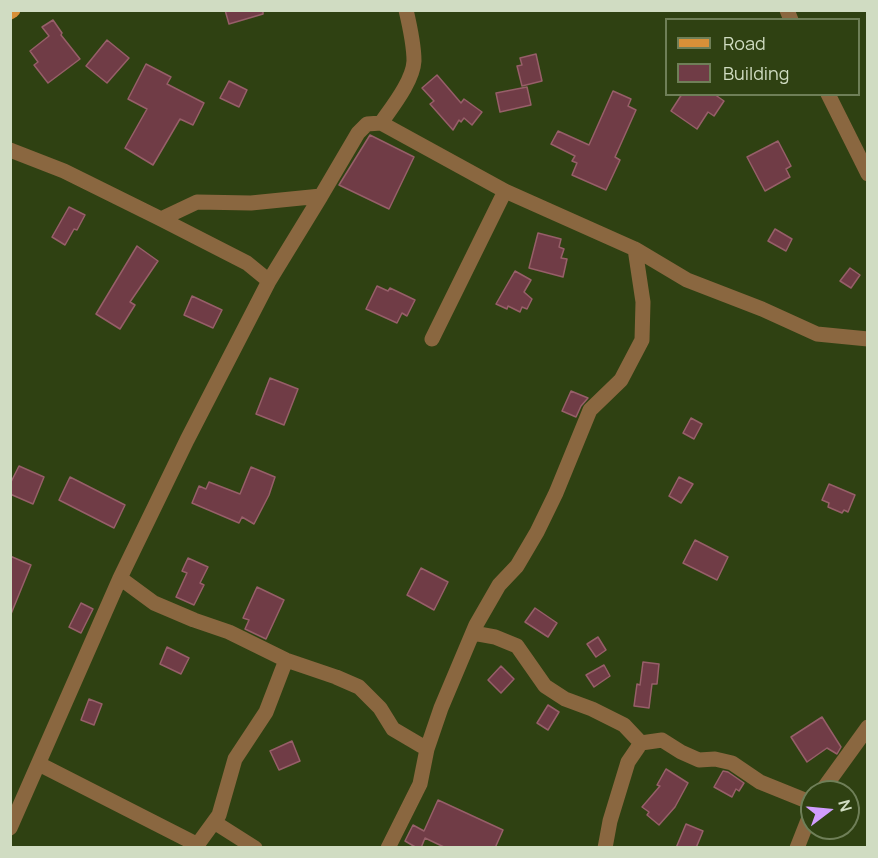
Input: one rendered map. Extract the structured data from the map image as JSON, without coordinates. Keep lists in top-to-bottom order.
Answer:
{
  "legend": ["Road", "Building"],
  "north": "right"
}
